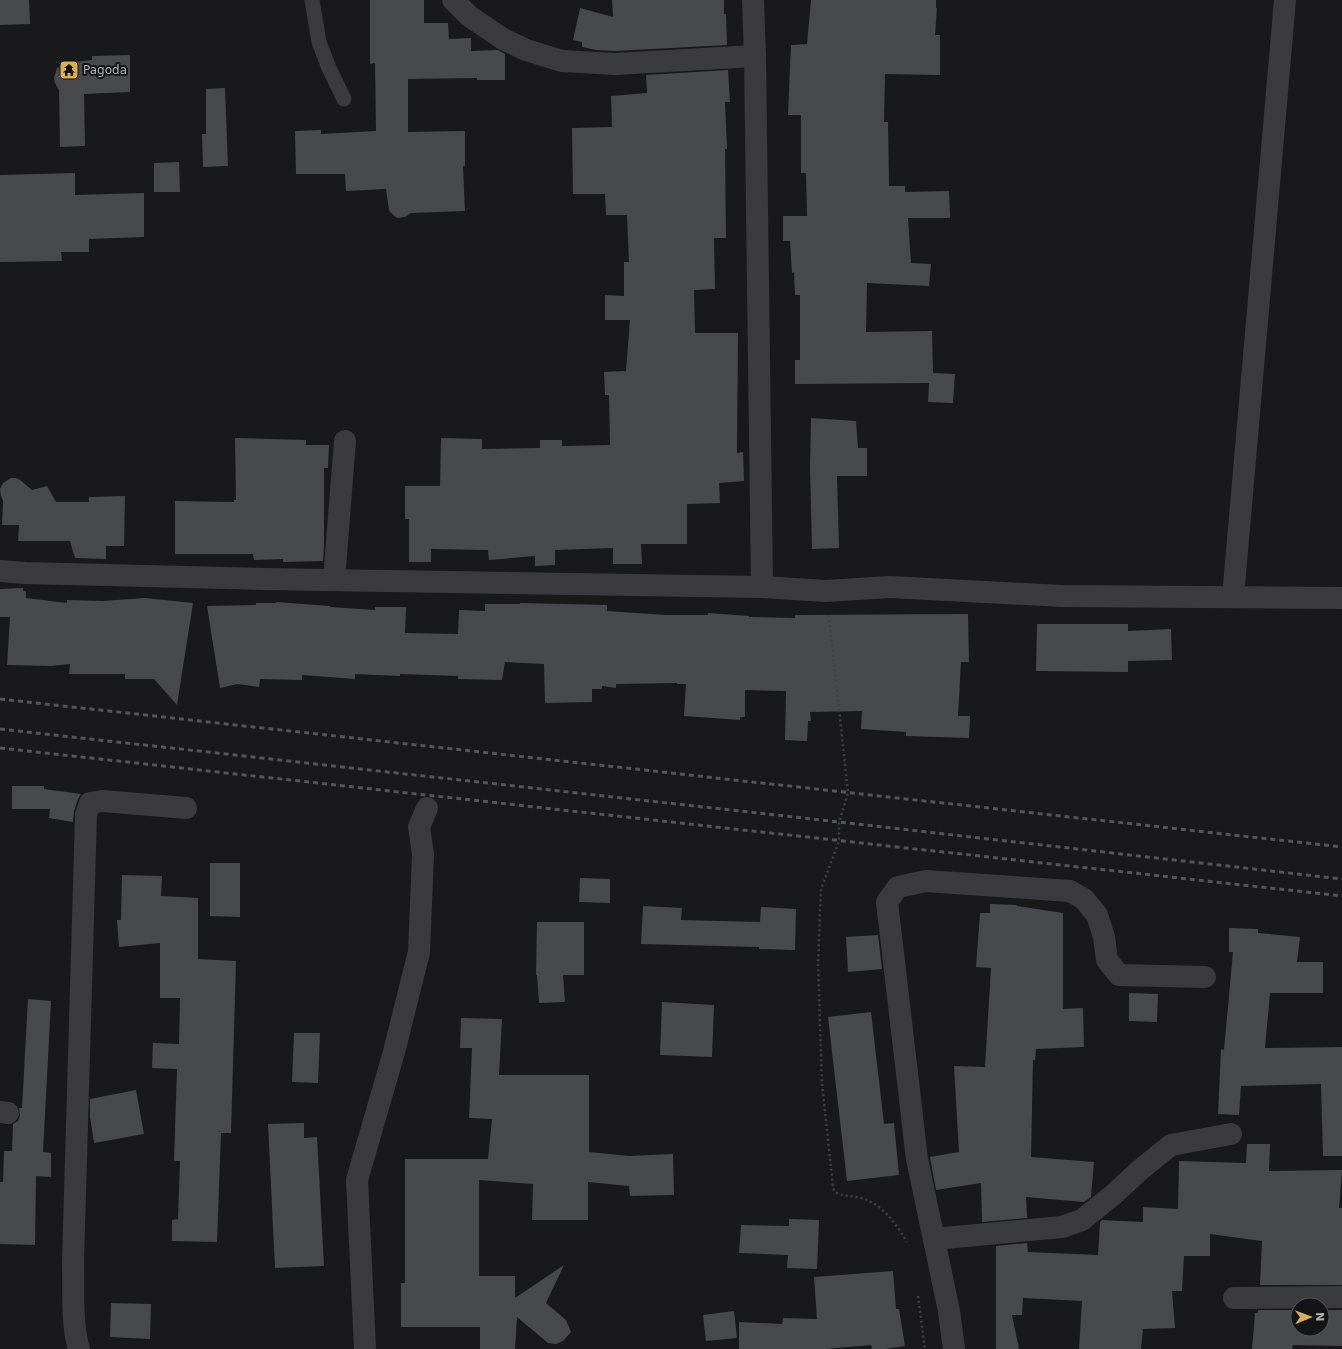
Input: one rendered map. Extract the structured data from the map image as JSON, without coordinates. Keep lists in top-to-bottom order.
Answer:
{
  "places": {
    "temple": ["Pagoda"]
  },
  "north": "right"
}
